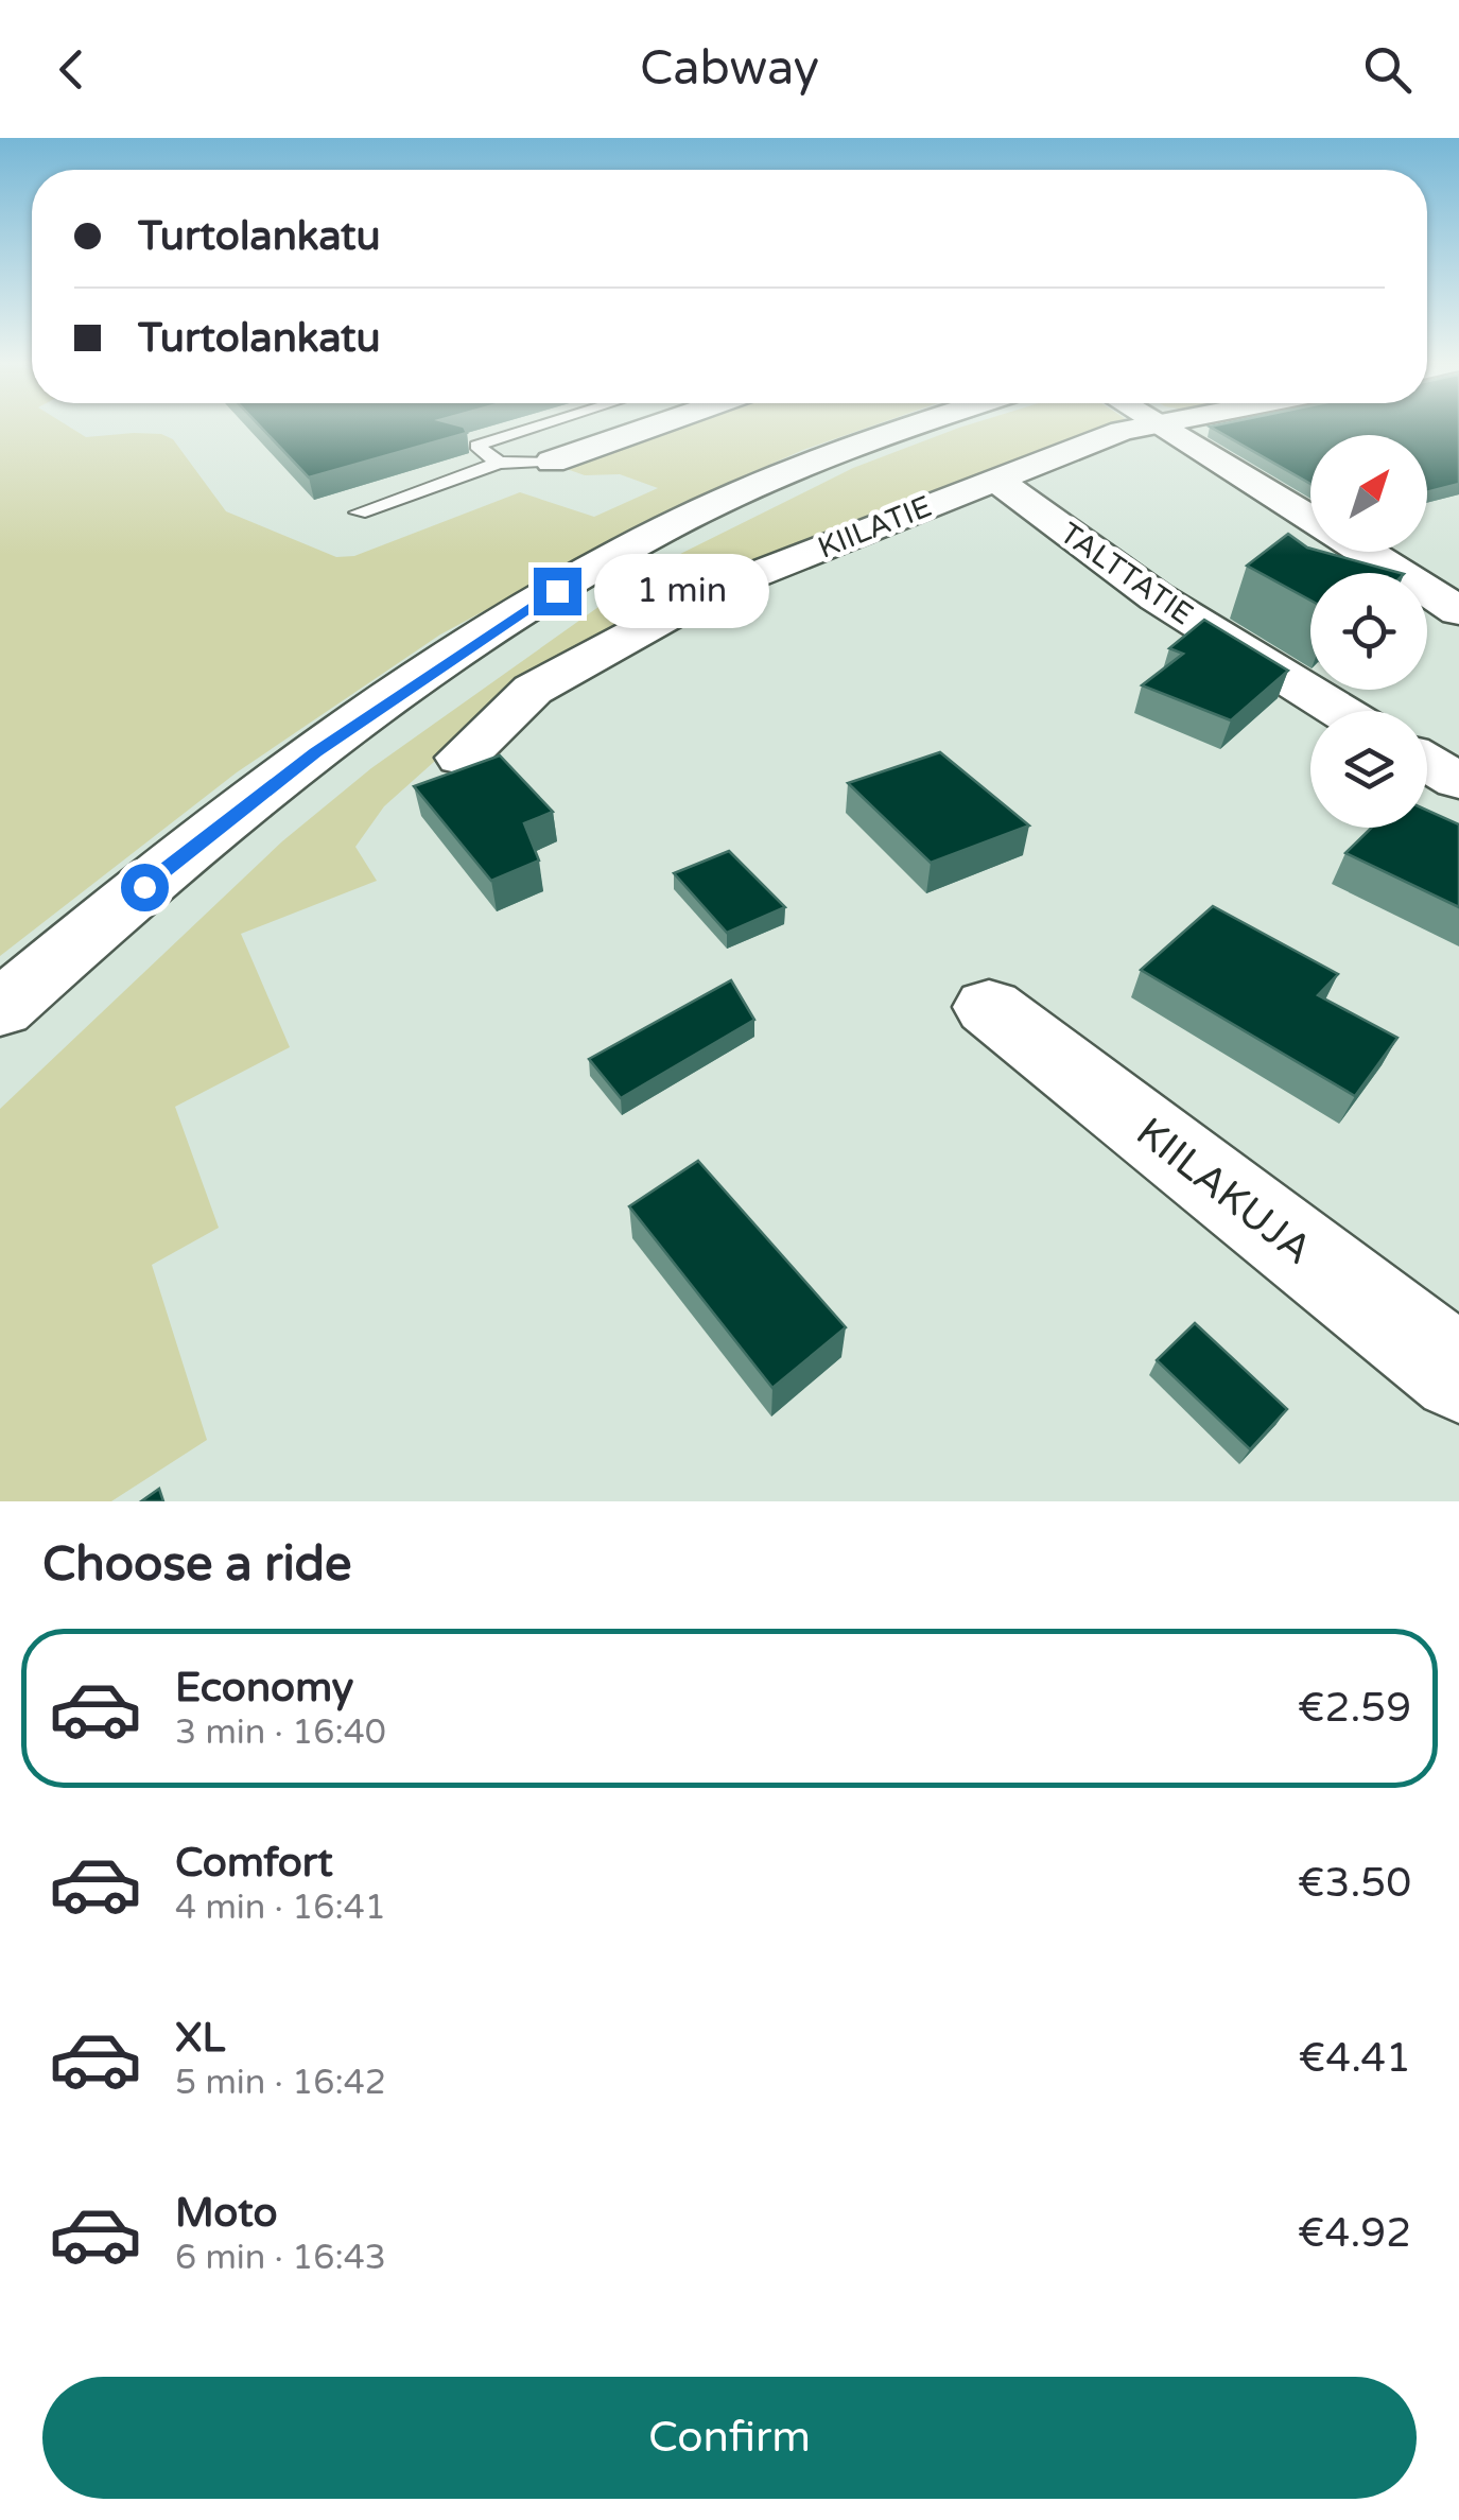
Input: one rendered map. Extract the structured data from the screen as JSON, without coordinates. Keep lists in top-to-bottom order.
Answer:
{
  "streets": {
    "street": ["KIILATIE", "TALTTATIE", "KIILAKUJA"]
  },
  "crossings": [
    ["KIILATIE", "TALTTATIE"]
  ],
  "north": "top right",
  "page": {
    "header": "Cabway",
    "banner": ["Turtolankatu", "Turtolankatu"],
    "bubble": "1 min",
    "heading": "Choose a ride",
    "list": [
      {
        "name": "Economy",
        "note": "3 min · 16:40",
        "value": "€2.59"
      },
      {
        "name": "Comfort",
        "note": "4 min · 16:41",
        "value": "€3.50"
      },
      {
        "name": "XL",
        "note": "5 min · 16:42",
        "value": "€4.41"
      },
      {
        "name": "Moto",
        "note": "6 min · 16:43",
        "value": "€4.92"
      }
    ],
    "buttons": "Confirm"
  }
}
